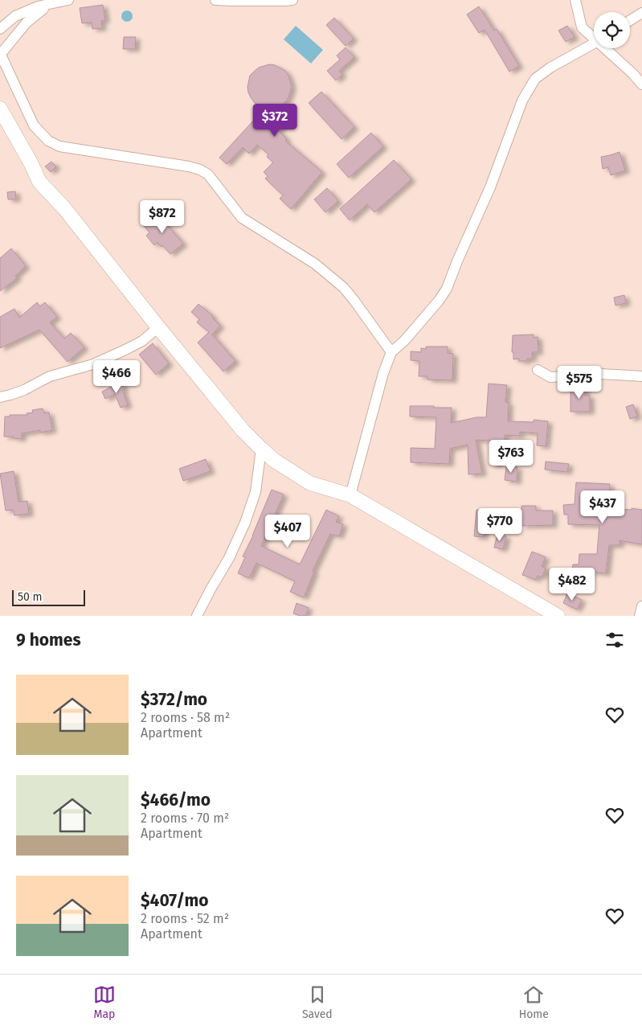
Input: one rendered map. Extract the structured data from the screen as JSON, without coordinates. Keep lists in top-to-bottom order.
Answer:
{
  "scale_bar": "50 m",
  "page": {
    "price": [
      "$372",
      "$872",
      "$466",
      "$575",
      "$763",
      "$437",
      "$770",
      "$407",
      "$482"
    ],
    "scale": "50 m",
    "heading": "9 homes",
    "list": [
      {
        "name": "$372/mo",
        "note": "2 rooms · 58 m² · Apartment"
      },
      {
        "name": "$466/mo",
        "note": "2 rooms · 70 m² · Apartment"
      },
      {
        "name": "$407/mo",
        "note": "2 rooms · 52 m² · Apartment"
      }
    ],
    "tabs": ["Map", "Saved", "Home"]
  }
}
